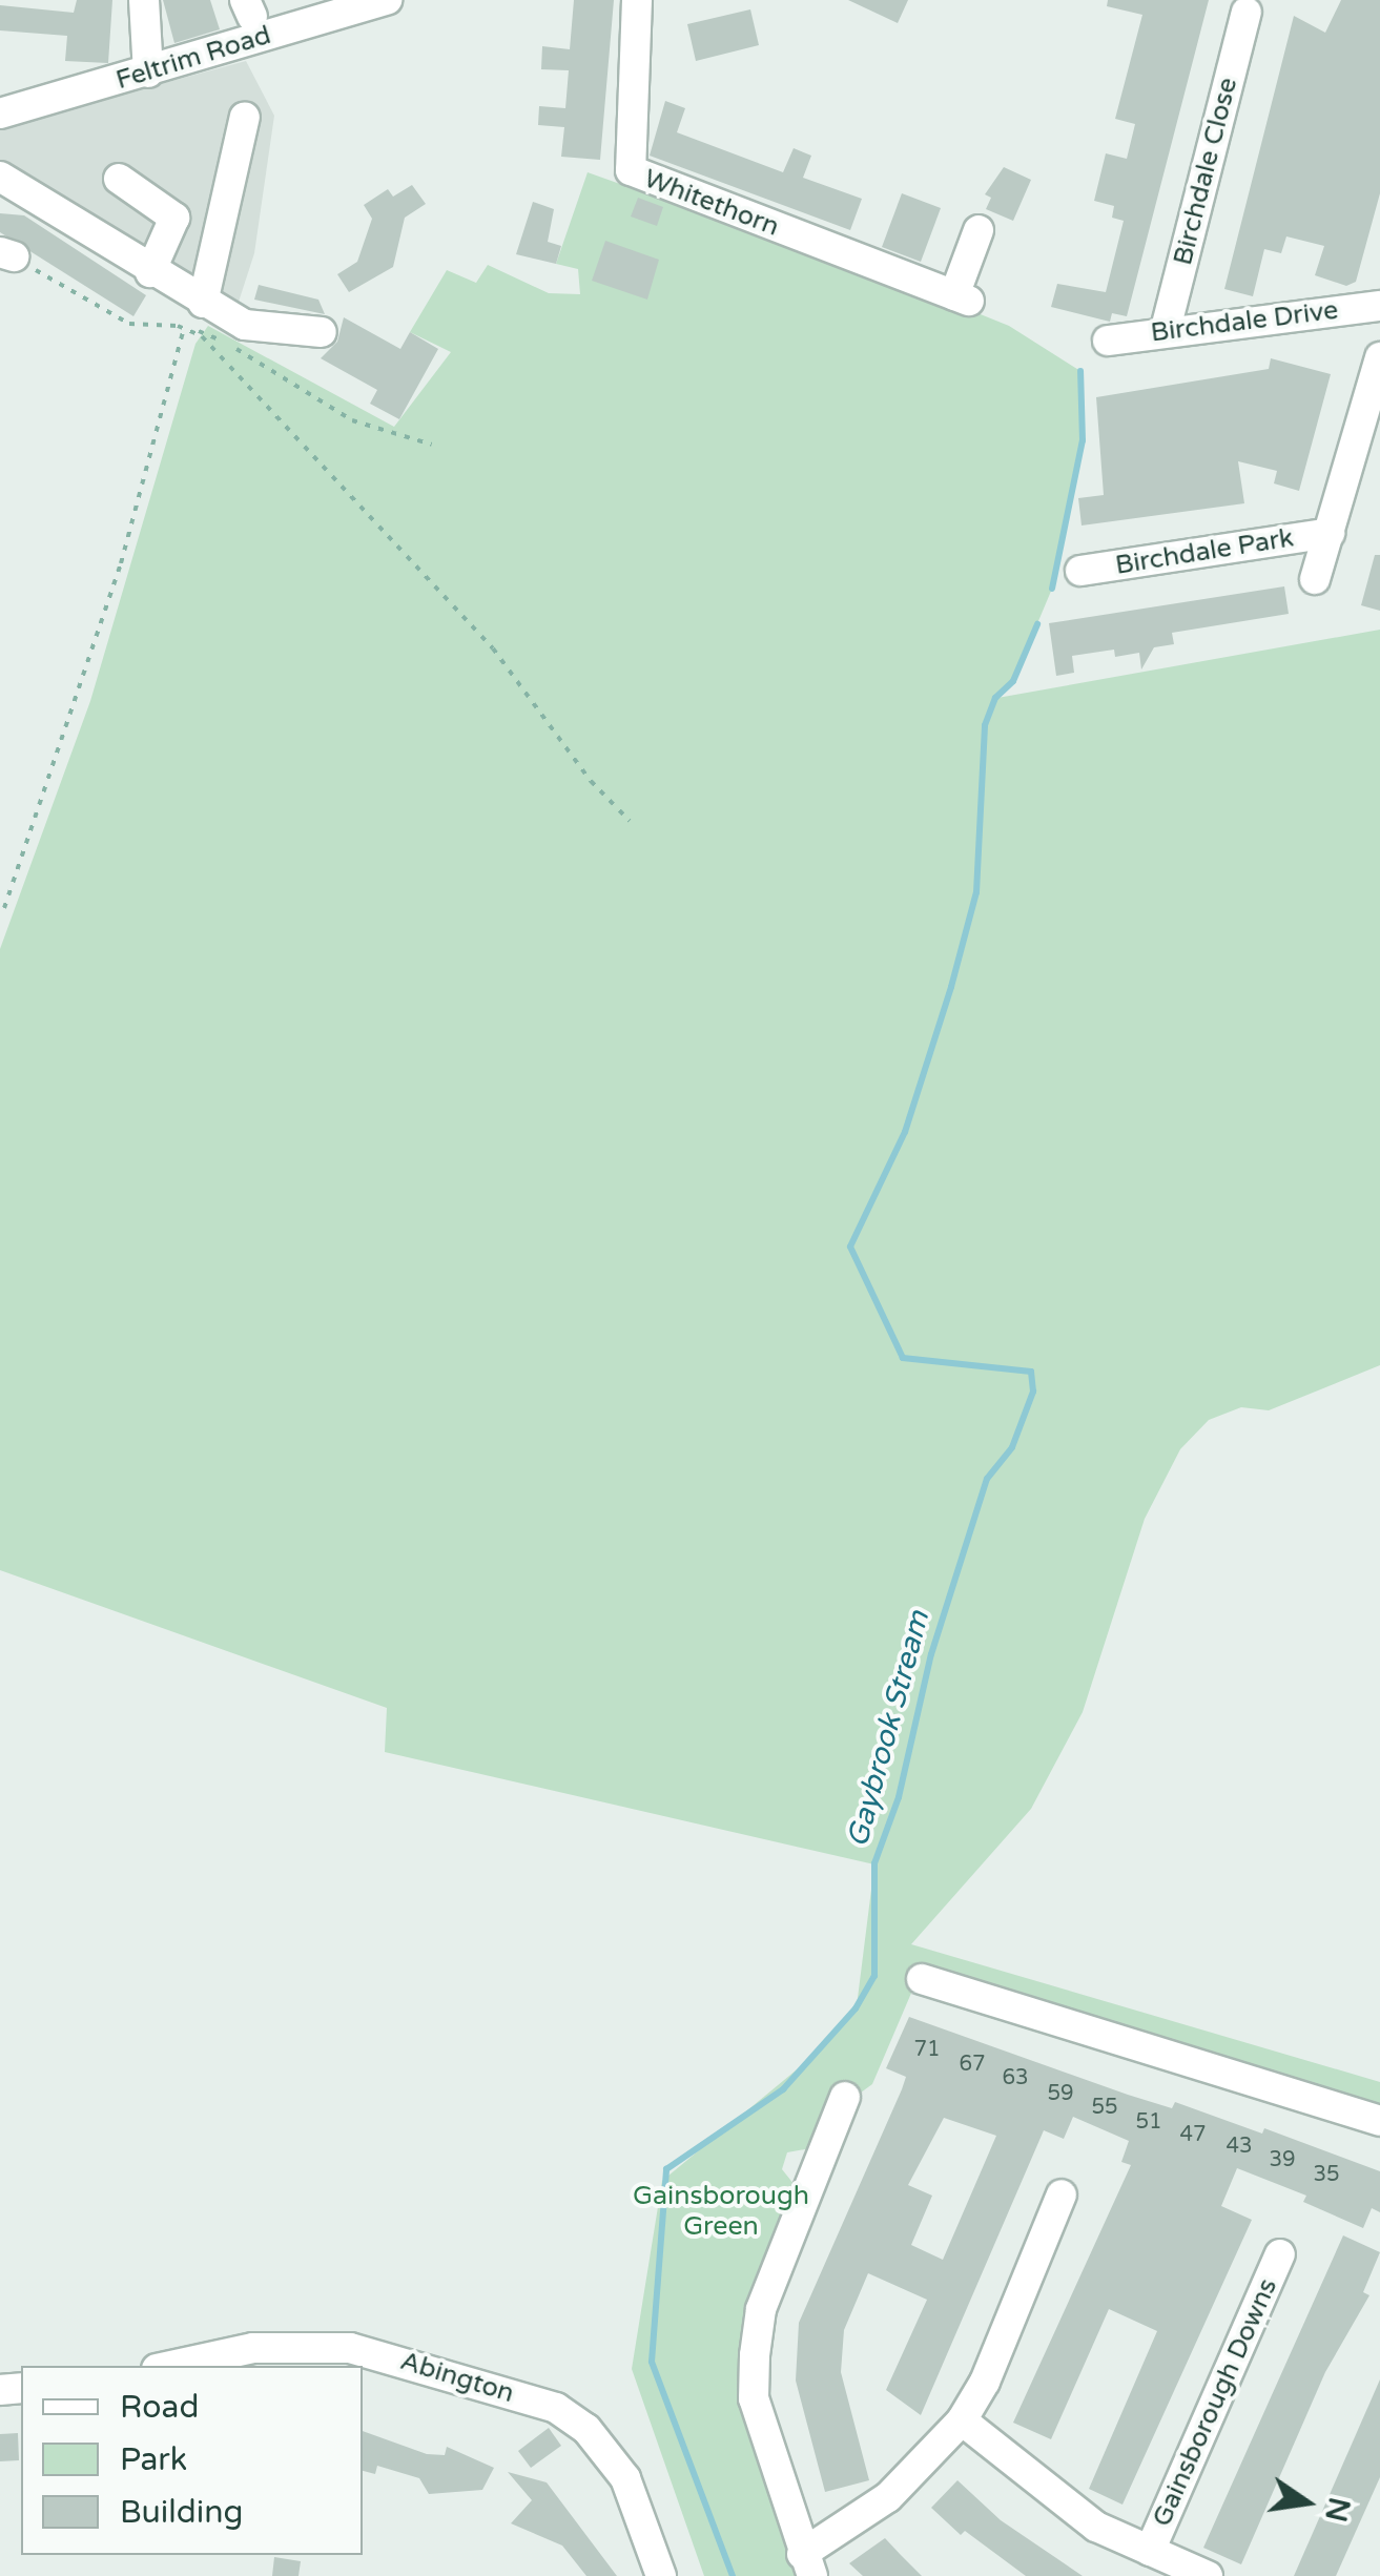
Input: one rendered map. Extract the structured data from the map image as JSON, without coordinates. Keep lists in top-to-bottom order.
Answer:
{
  "streets": {
    "street": [
      "Feltrim Road",
      "Birchdale Close",
      "Whitethorn",
      "Birchdale Drive",
      "Birchdale Park",
      "Abington",
      "Gainsborough Downs"
    ]
  },
  "crossings": [
    ["Birchdale Close", "Birchdale Drive"]
  ],
  "water": ["Gaybrook Stream"],
  "parks": ["Gainsborough Green"],
  "house_numbers": [
    "71",
    "67",
    "63",
    "59",
    "55",
    "51",
    "47",
    "43",
    "39",
    "35"
  ],
  "legend": ["Road", "Park", "Building"],
  "north": "right"
}
